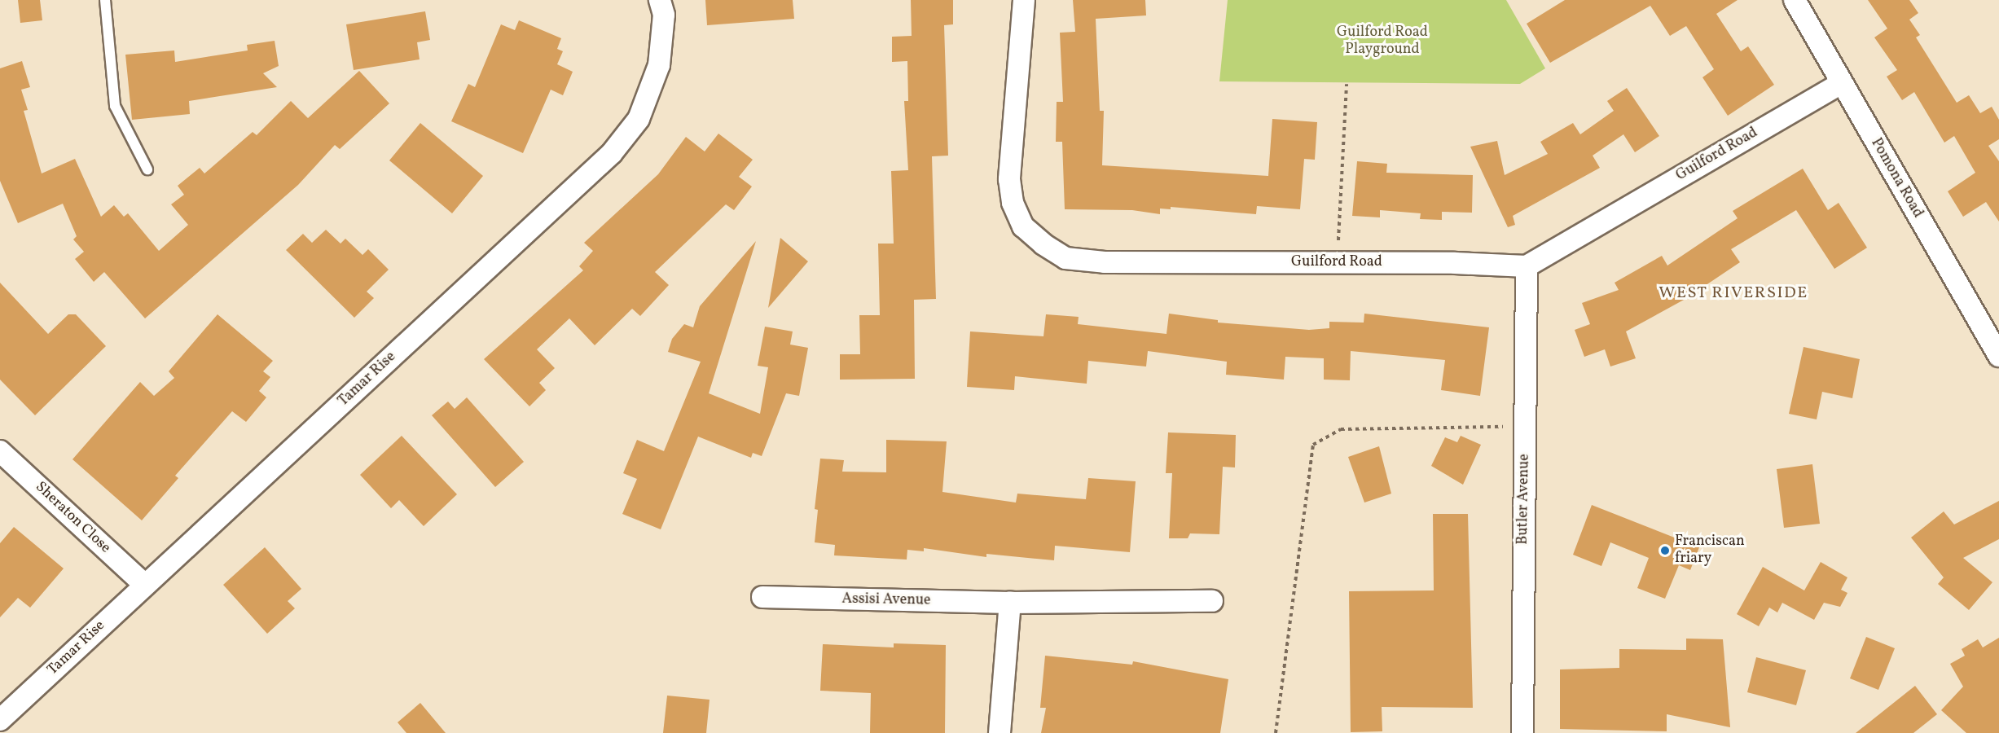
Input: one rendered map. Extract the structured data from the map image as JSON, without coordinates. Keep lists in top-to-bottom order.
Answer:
{
  "streets": {
    "street": [
      "Guilford Road",
      "Pomona Road",
      "Tamar Rise",
      "Butler Avenue",
      "Sheraton Close",
      "Assisi Avenue"
    ]
  },
  "crossings": [
    ["Guilford Road", "Pomona Road"],
    ["Guilford Road", "Butler Avenue"],
    ["Tamar Rise", "Sheraton Close"]
  ],
  "districts": ["WEST RIVERSIDE"],
  "parks": ["Guilford Road Playground"],
  "places": ["Franciscan friary"]
}
